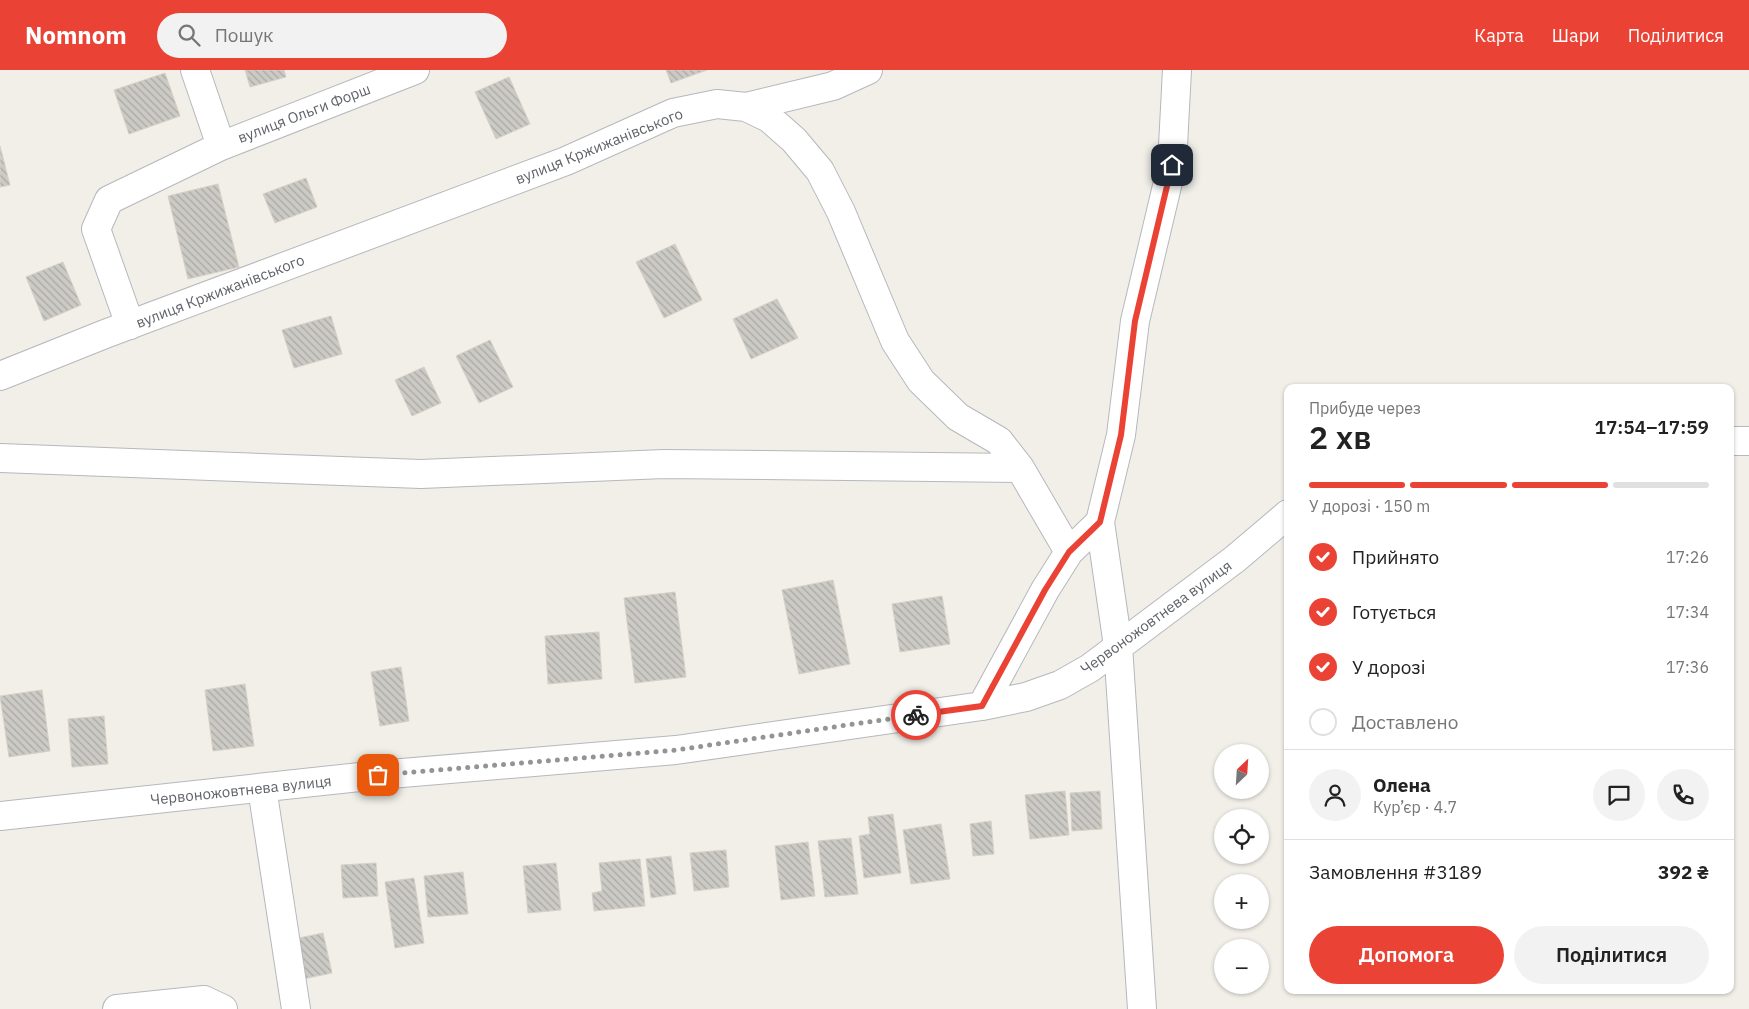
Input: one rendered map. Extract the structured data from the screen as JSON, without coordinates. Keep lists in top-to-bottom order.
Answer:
{
  "streets": {
    "street": ["вулиця Ольги Форш", "вулиця Кржижанівського", "Червоножовтнева вулиця"]
  },
  "crossings": [
    ["вулиця Ольги Форш", "вулиця Кржижанівського"]
  ],
  "north": "top right",
  "page": {
    "header": "Nomnom",
    "search": "Пошук",
    "nav": ["Карта", "Шари", "Поділитися"],
    "heading": ["2 хв", "Прибуде через", "17:54–17:59"],
    "panel": [
      "Олена",
      "Кур’єр · 4.7",
      "Замовлення #3189",
      "392 ₴"
    ],
    "bar": "У дорозі · 150 m",
    "list": [
      ["Прийнято", "17:26"],
      ["Готується", "17:34"],
      ["У дорозі", "17:36"],
      "Доставлено"
    ],
    "map_buttons": ["+", "−"],
    "buttons": ["Допомога", "Поділитися"]
  }
}
